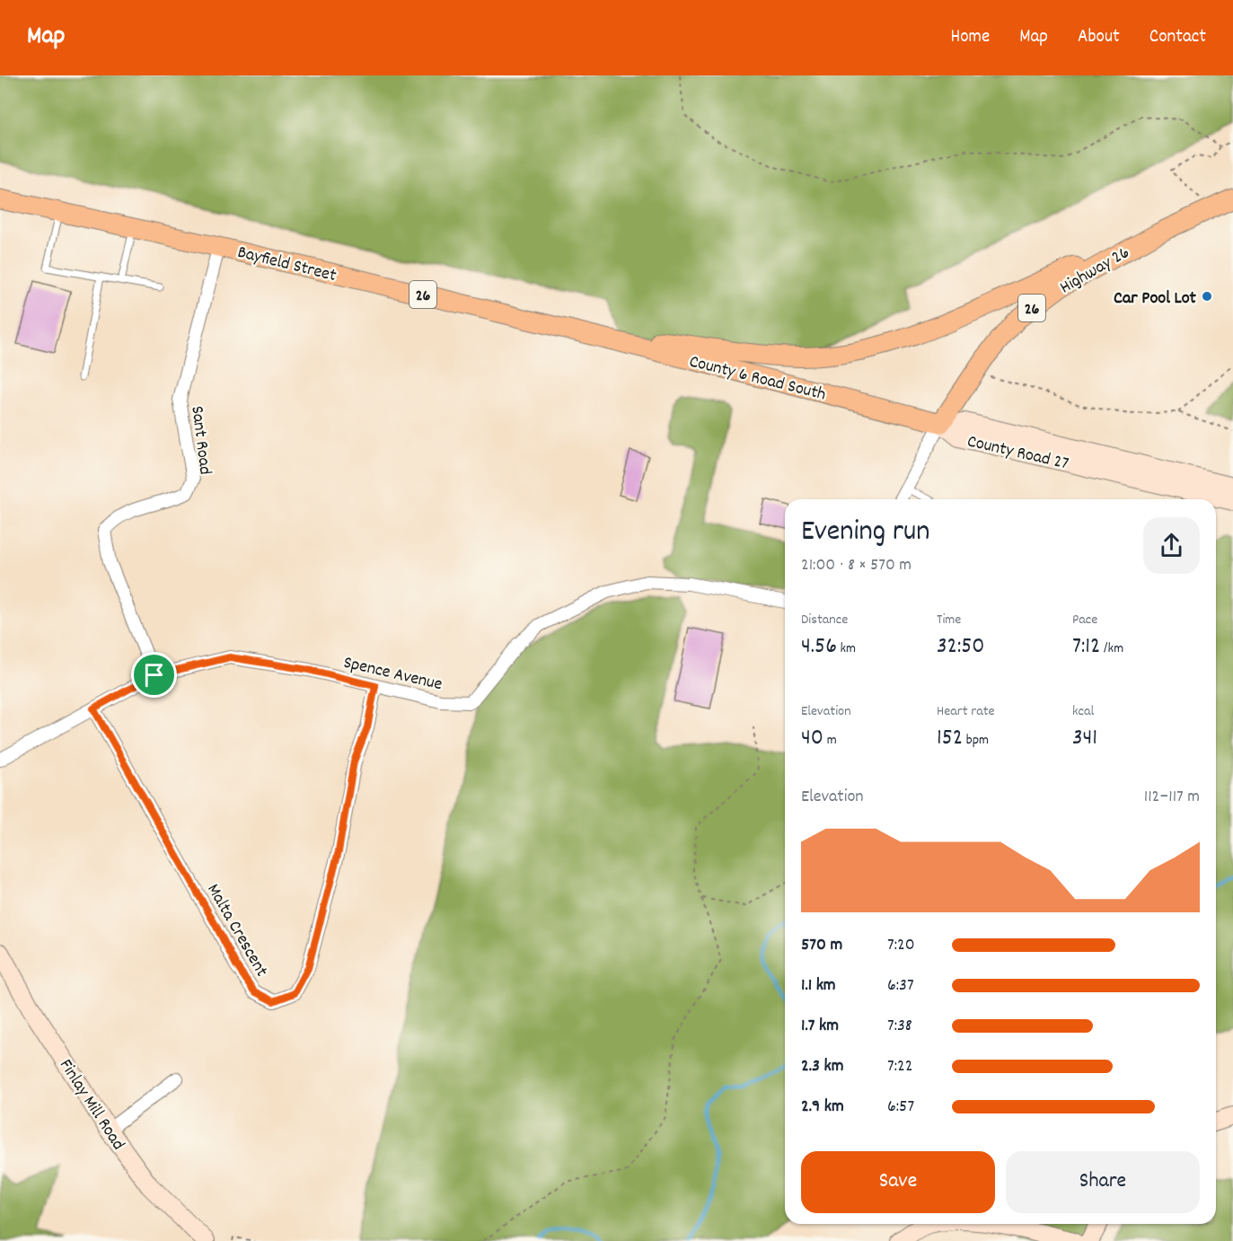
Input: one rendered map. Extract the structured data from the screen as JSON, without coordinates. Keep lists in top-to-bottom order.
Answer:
{
  "streets": {
    "main road": [
      "Bayfield Street",
      "Highway 26",
      "26",
      "County 6 Road South",
      "County Road 27",
      "Finlay Mill Road"
    ],
    "street": ["Sant Road", "Spence Avenue", "Malta Crescent"]
  },
  "crossings": [
    ["Bayfield Street", "County 6 Road South"],
    ["Bayfield Street", "Sant Road"],
    ["Highway 26", "County 6 Road South"],
    ["Highway 26", "County Road 27"],
    ["County 6 Road South", "County Road 27"],
    ["Sant Road", "Spence Avenue"],
    ["Spence Avenue", "Malta Crescent"]
  ],
  "places": ["Car Pool Lot"],
  "page": {
    "header": "Map",
    "nav": [
      "Home",
      "Map",
      "About",
      "Contact"
    ],
    "heading": ["Evening run", "21:00 · 8 × 570 m"],
    "stats": [
      ["Distance", "4.56 km"],
      ["Time", "32:50"],
      ["Pace", "7:12 /km"],
      ["Elevation", "40 m"],
      ["Heart rate", "152 bpm"],
      ["kcal", "341"]
    ],
    "chart": ["Elevation", "112–117 m"],
    "list": [
      {
        "name": "570 m",
        "note": "7:20"
      },
      {
        "name": "1.1 km",
        "note": "6:37"
      },
      {
        "name": "1.7 km",
        "note": "7:38"
      },
      {
        "name": "2.3 km",
        "note": "7:22"
      },
      {
        "name": "2.9 km",
        "note": "6:57"
      }
    ],
    "buttons": ["Save", "Share"]
  }
}
